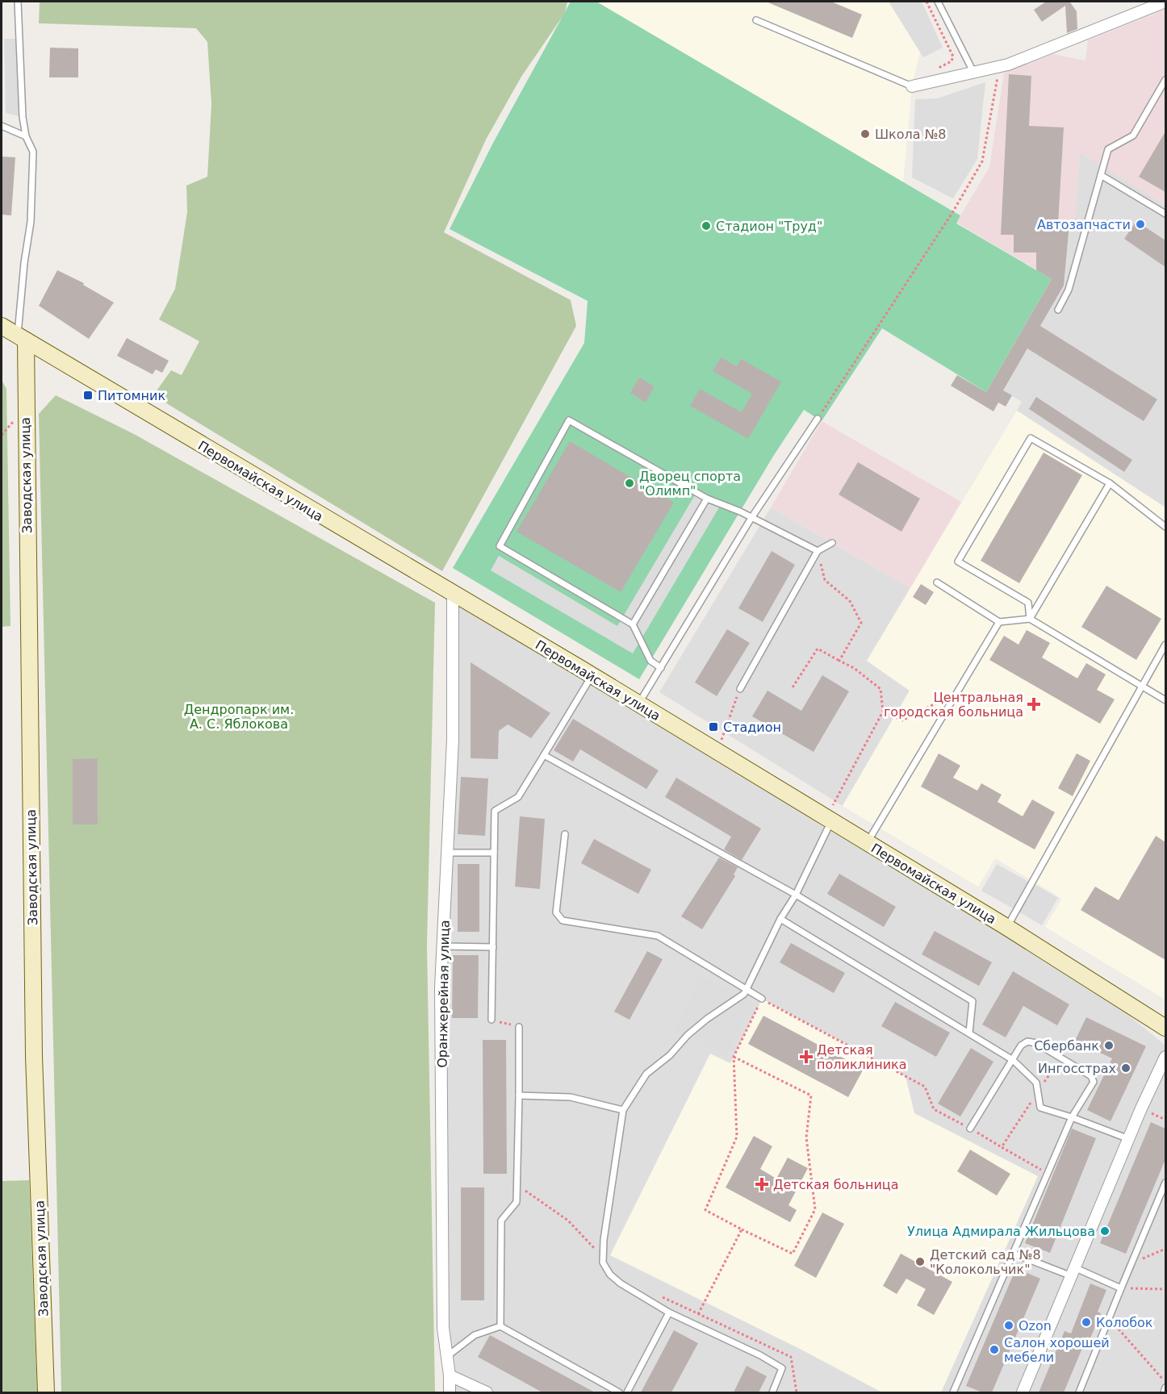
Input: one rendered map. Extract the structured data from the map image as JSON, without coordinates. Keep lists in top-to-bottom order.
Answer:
{
  "streets": {
    "main road": ["Заводская улица", "Первомайская улица"],
    "street": ["Оранжерейная улица"]
  },
  "crossings": [
    ["Заводская улица", "Первомайская улица"],
    ["Первомайская улица", "Оранжерейная улица"]
  ],
  "parks": ["Дендропарк им. А. С. Яблокова"],
  "places": {
    "other": [
      "Школа №8",
      "Автозапчасти",
      "Стадион \"Труд\"",
      "Дворец спорта \"Олимп\"",
      "Сбербанк",
      "Ингосстрах",
      "Улица Адмирала Жильцова",
      "Детский сад №8 \"Колокольчик\"",
      "Колобок",
      "Ozon",
      "Салон хорошей мебели"
    ],
    "transit": ["Питомник", "Стадион"],
    "health": ["Центральная городская больница", "Детская поликлиника", "Детская больница"]
  }
}
